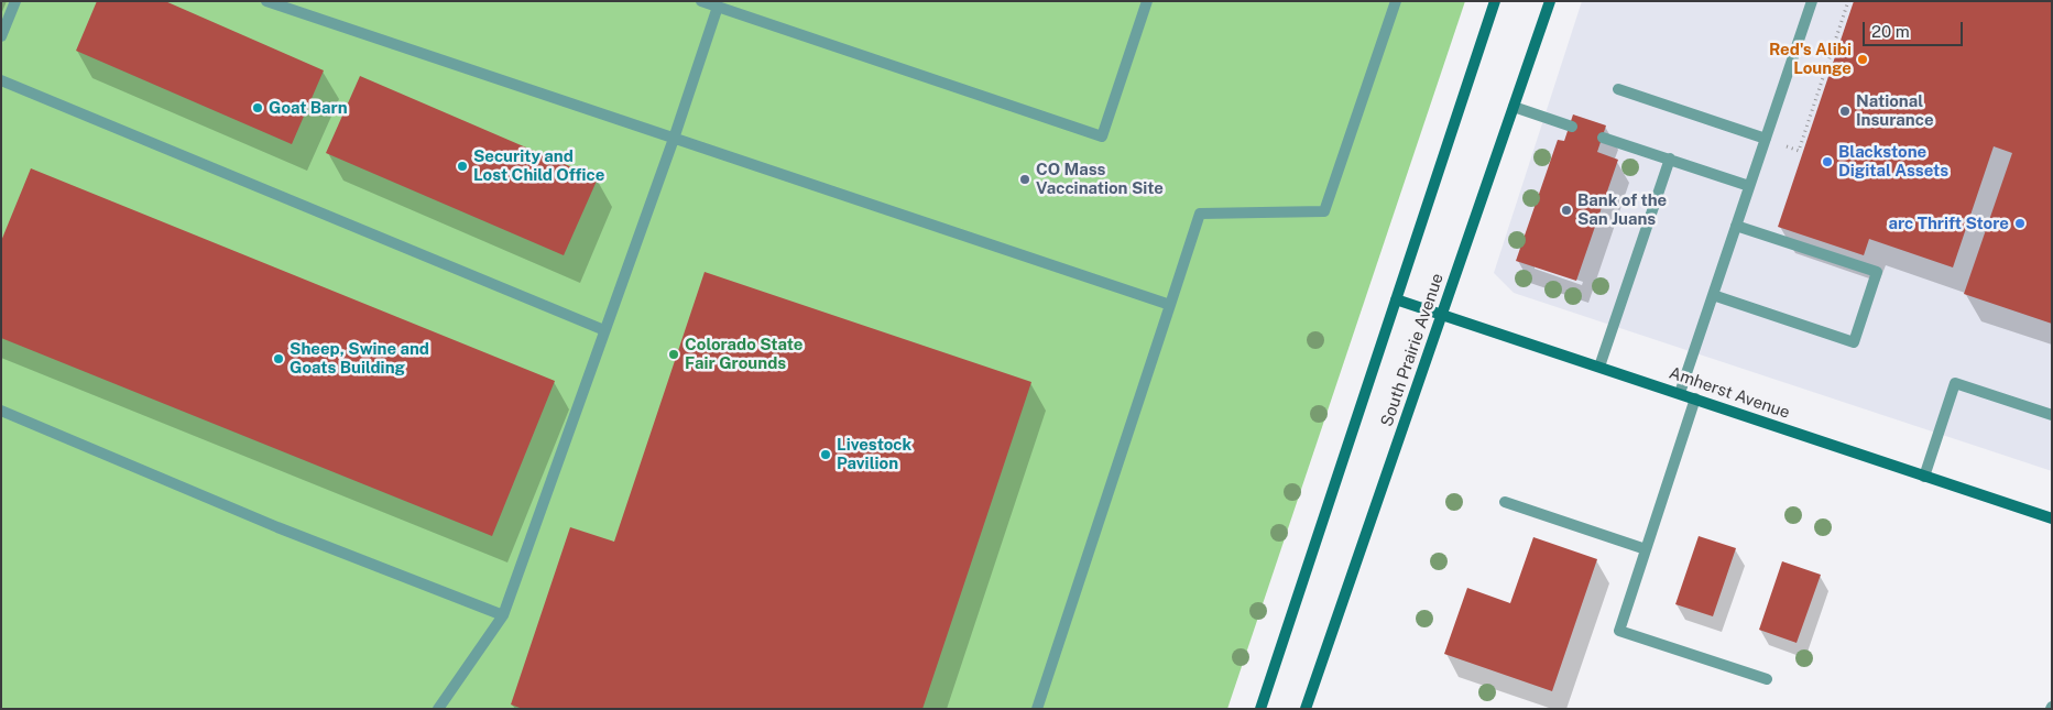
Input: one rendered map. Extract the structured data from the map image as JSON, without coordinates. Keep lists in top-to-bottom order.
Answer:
{
  "streets": {
    "main road": ["South Prairie Avenue", "Amherst Avenue"]
  },
  "crossings": [
    ["South Prairie Avenue", "Amherst Avenue"]
  ],
  "places": [
    "Red's Alibi Lounge",
    "Goat Barn",
    "National Insurance",
    "Blackstone Digital Assets",
    "Security and Lost Child Office",
    "CO Mass Vaccination Site",
    "Bank of the San Juans",
    "arc Thrift Store",
    "Colorado State Fair Grounds",
    "Sheep, Swine and Goats Building",
    "Livestock Pavilion"
  ],
  "scale_bar": "20 m"
}
